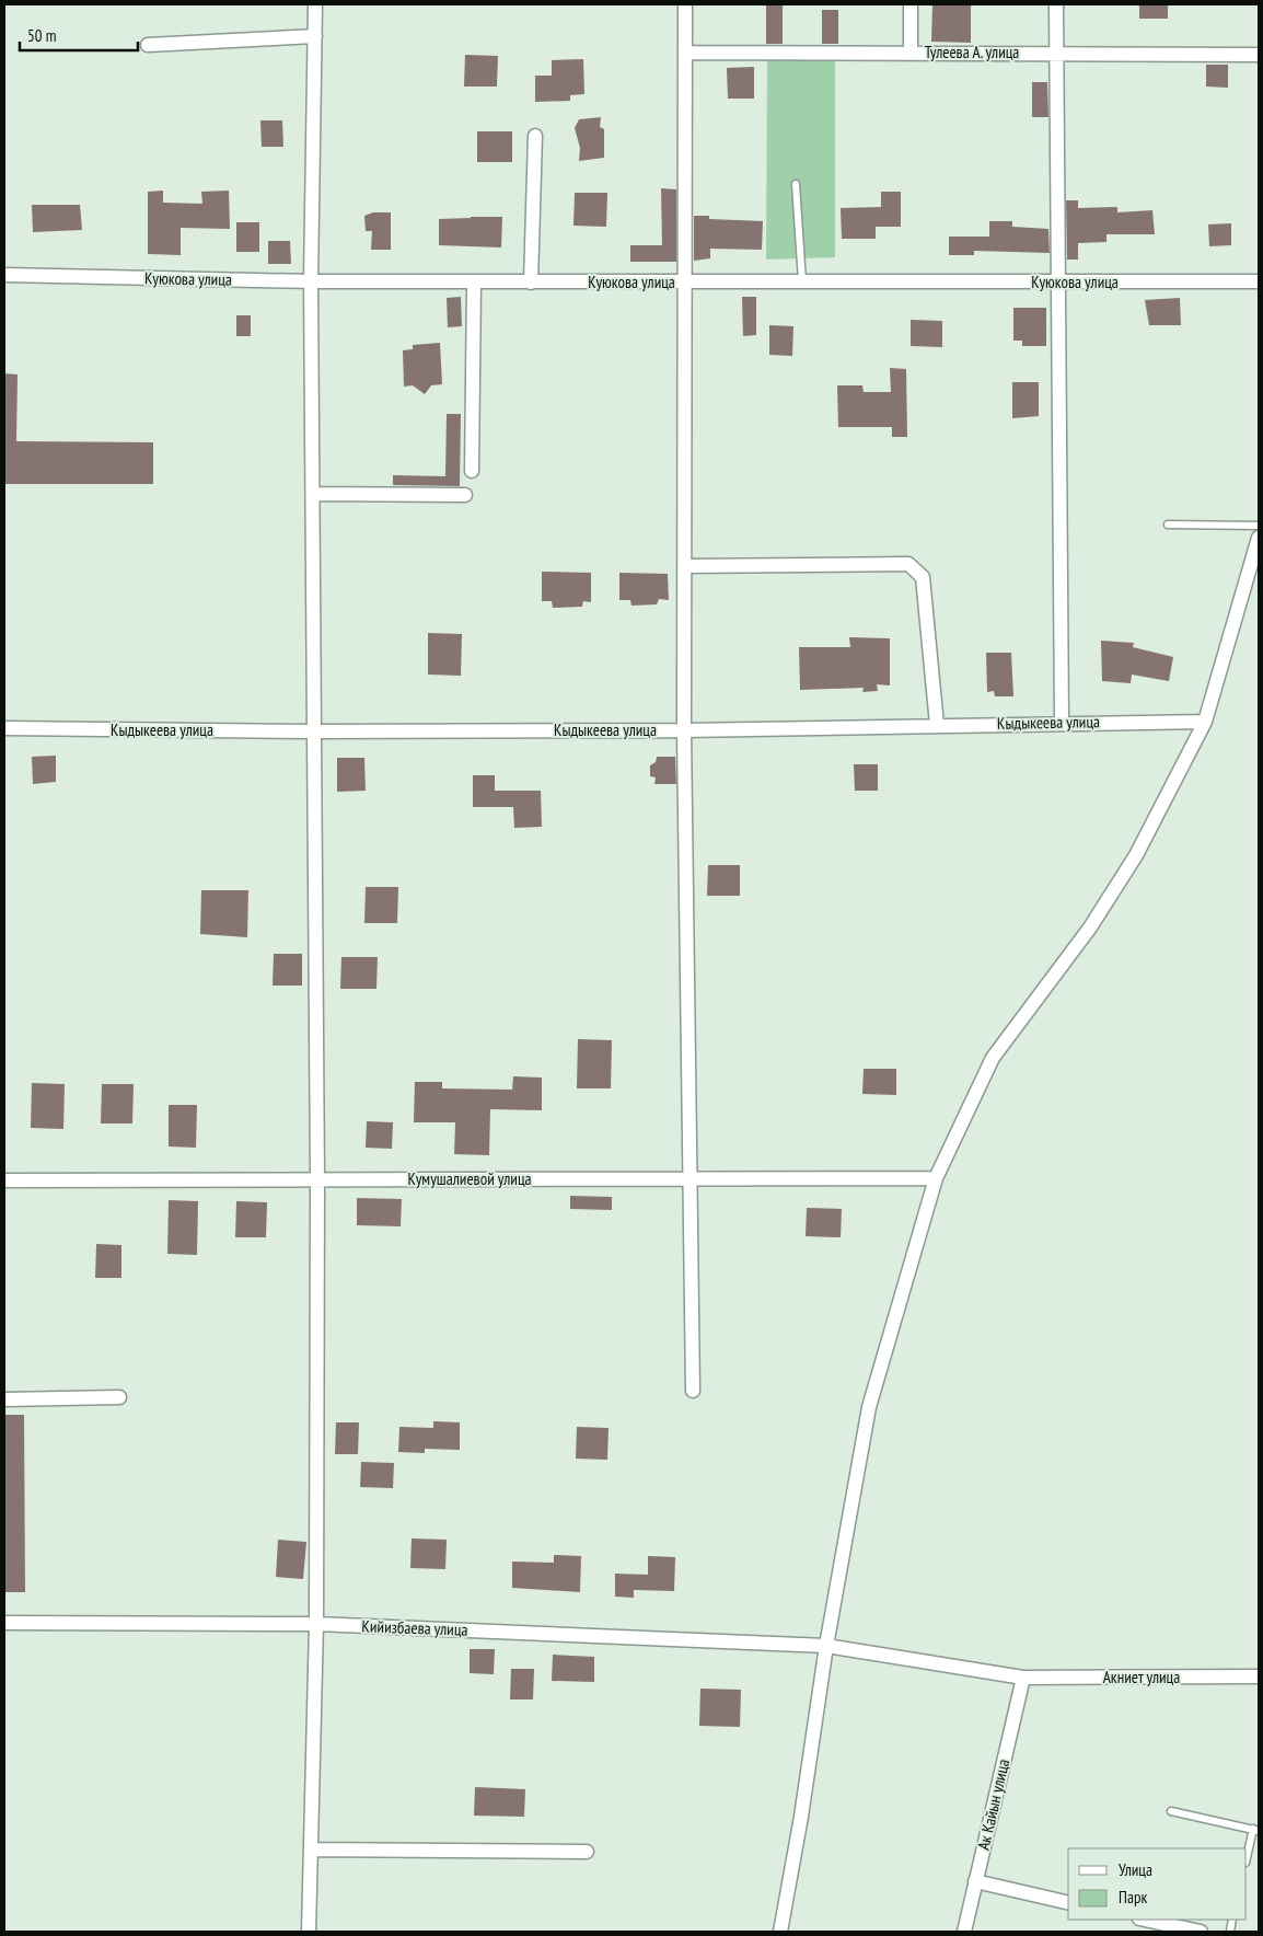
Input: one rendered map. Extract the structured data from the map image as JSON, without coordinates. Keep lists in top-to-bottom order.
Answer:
{
  "streets": {
    "street": [
      "Тулеева А. улица",
      "Куюкова улица",
      "Кыдыкеева улица",
      "Кумушалиевой улица",
      "Кийизбаева улица",
      "Акниет улица",
      "Ак Кайын улица"
    ]
  },
  "crossings": [
    ["Кийизбаева улица", "Акниет улица"],
    ["Кийизбаева улица", "Ак Кайын улица"],
    ["Акниет улица", "Ак Кайын улица"]
  ],
  "legend": ["Улица", "Парк"],
  "scale_bar": "50 m"
}
